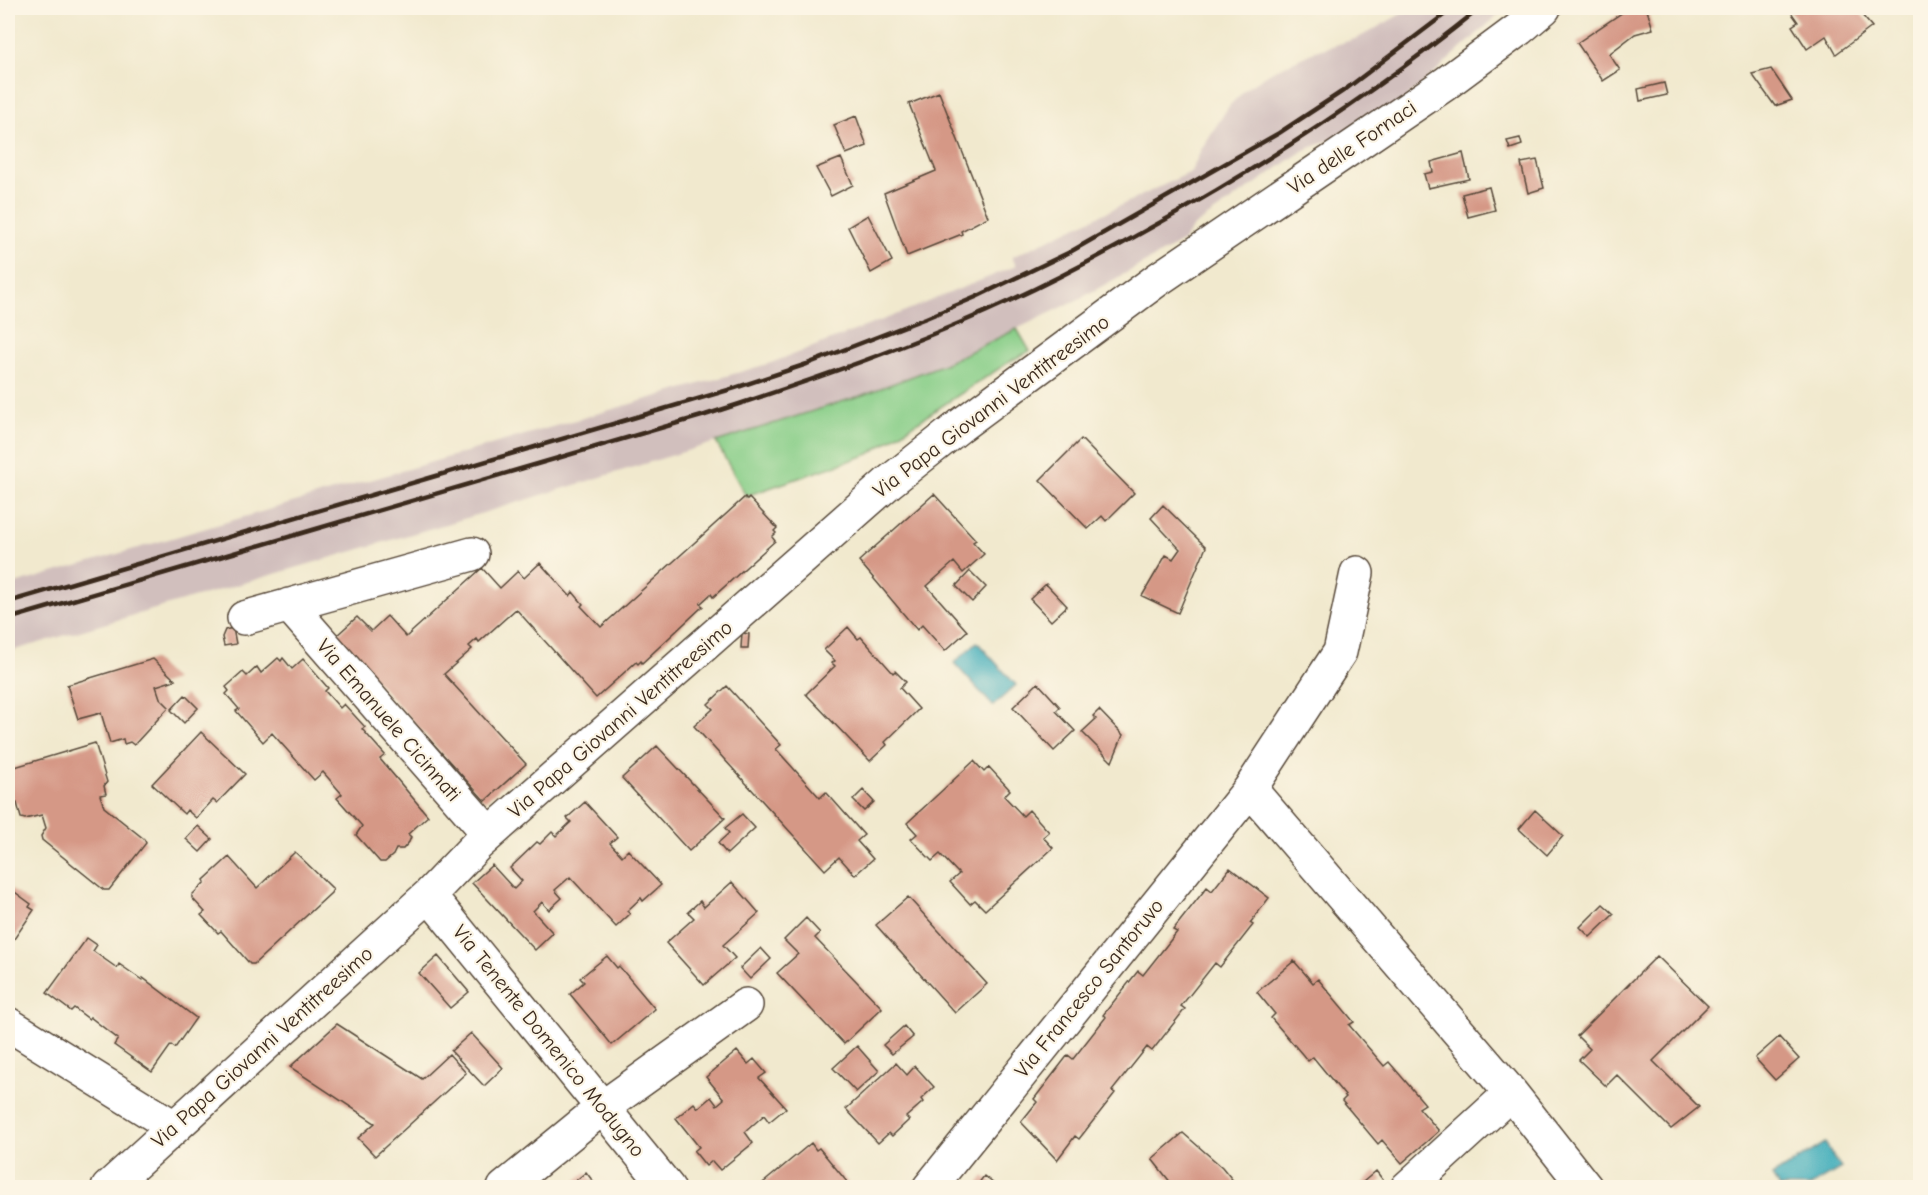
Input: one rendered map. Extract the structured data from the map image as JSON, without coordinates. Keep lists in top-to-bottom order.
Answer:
{
  "streets": {
    "street": [
      "Via delle Fornaci",
      "Via Papa Giovanni Ventitreesimo",
      "Via Emanuele Cicinnati",
      "Via Francesco Santoruvo",
      "Via Tenente Domenico Modugno"
    ]
  },
  "crossings": [
    ["Via delle Fornaci", "Via Papa Giovanni Ventitreesimo"],
    ["Via Papa Giovanni Ventitreesimo", "Via Emanuele Cicinnati"],
    ["Via Papa Giovanni Ventitreesimo", "Via Tenente Domenico Modugno"]
  ]
}
